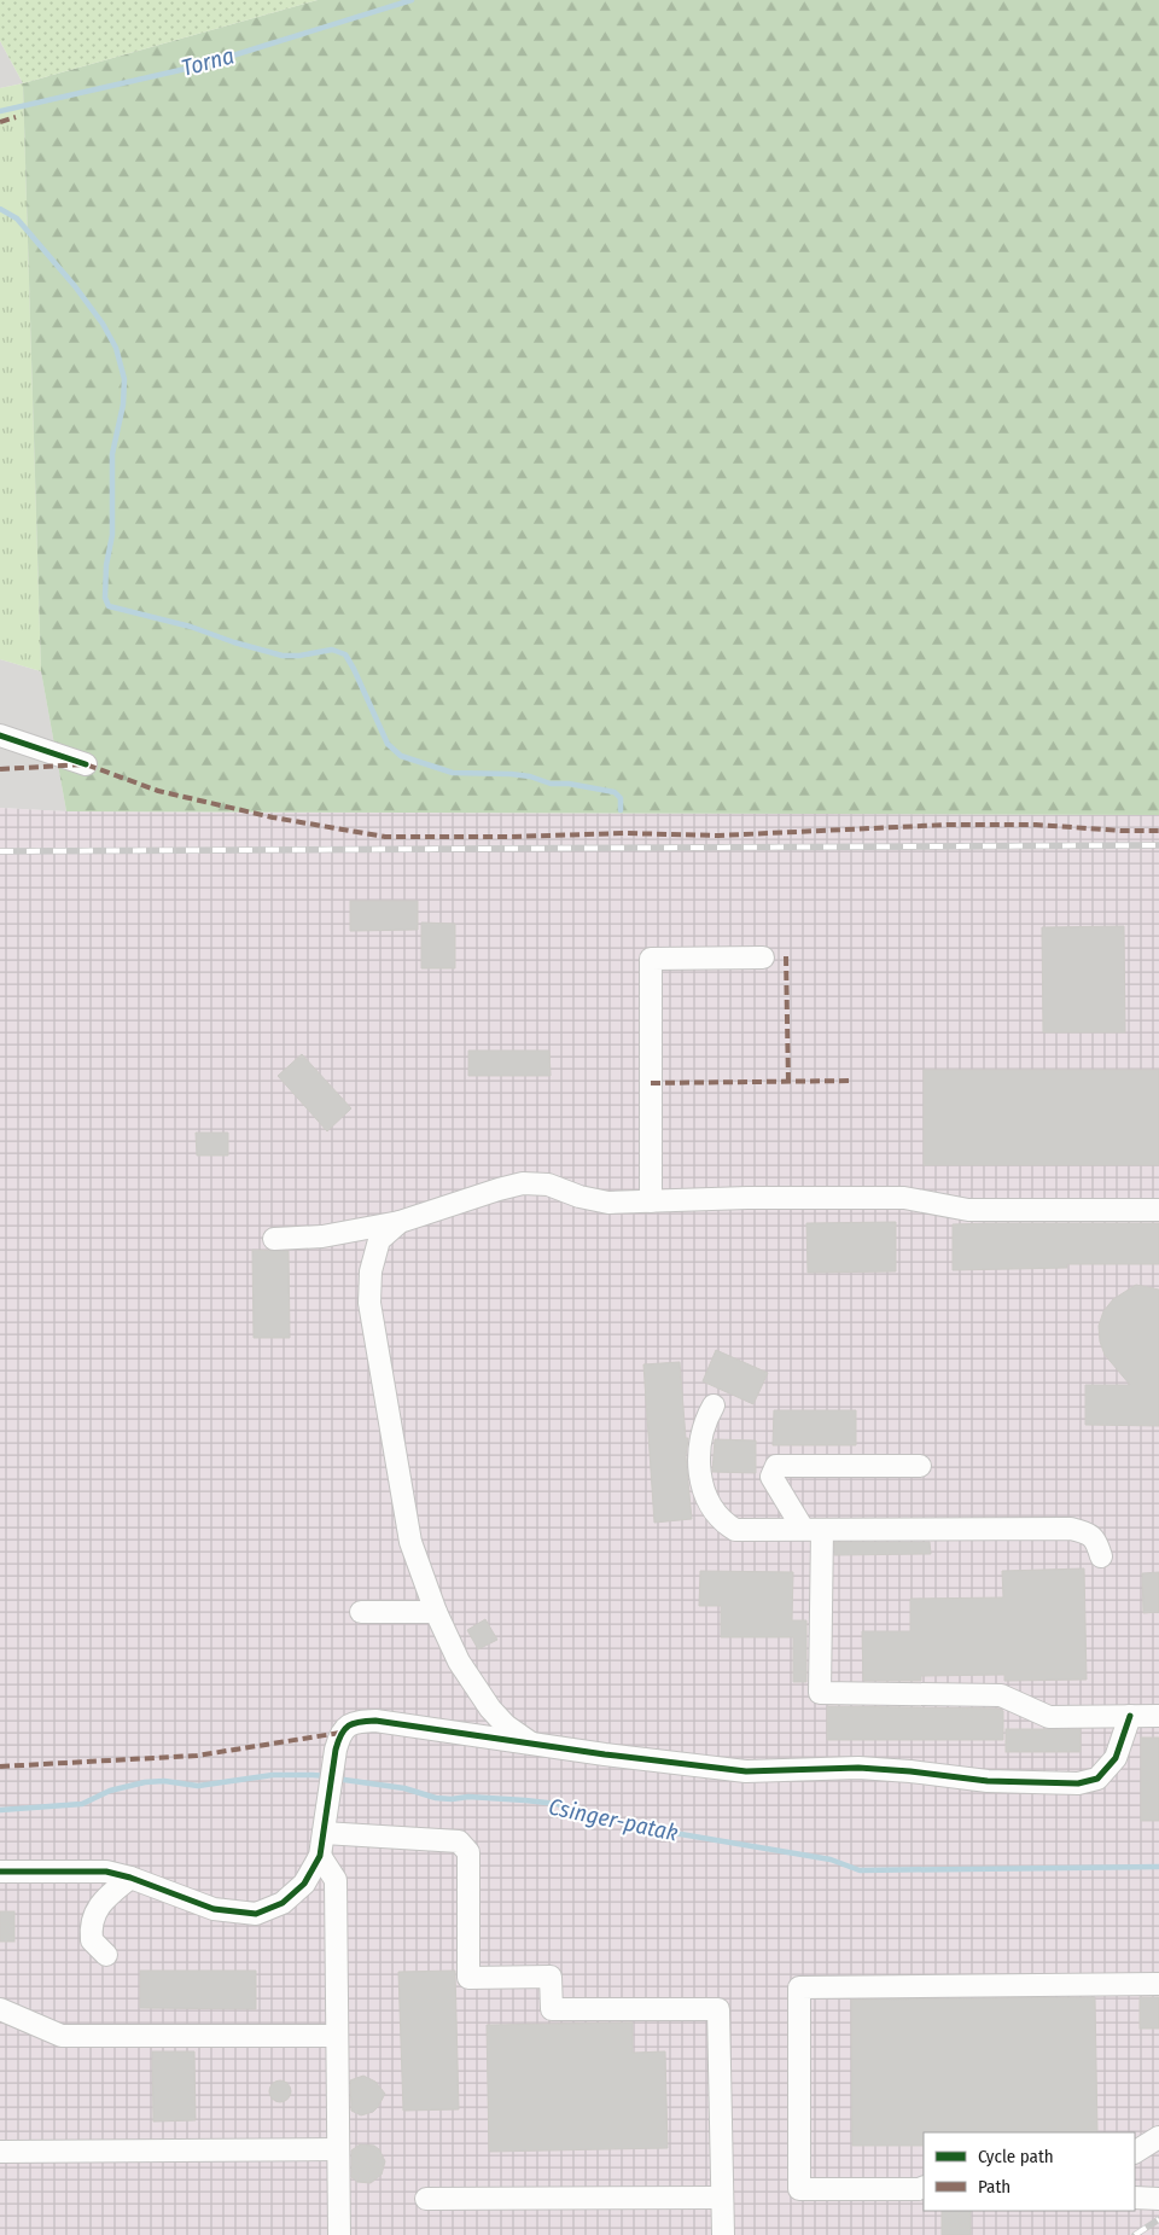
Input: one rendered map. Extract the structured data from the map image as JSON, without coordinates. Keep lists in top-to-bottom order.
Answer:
{
  "water": ["Torna", "Csinger-patak"],
  "legend": ["Cycle path", "Path"]
}
